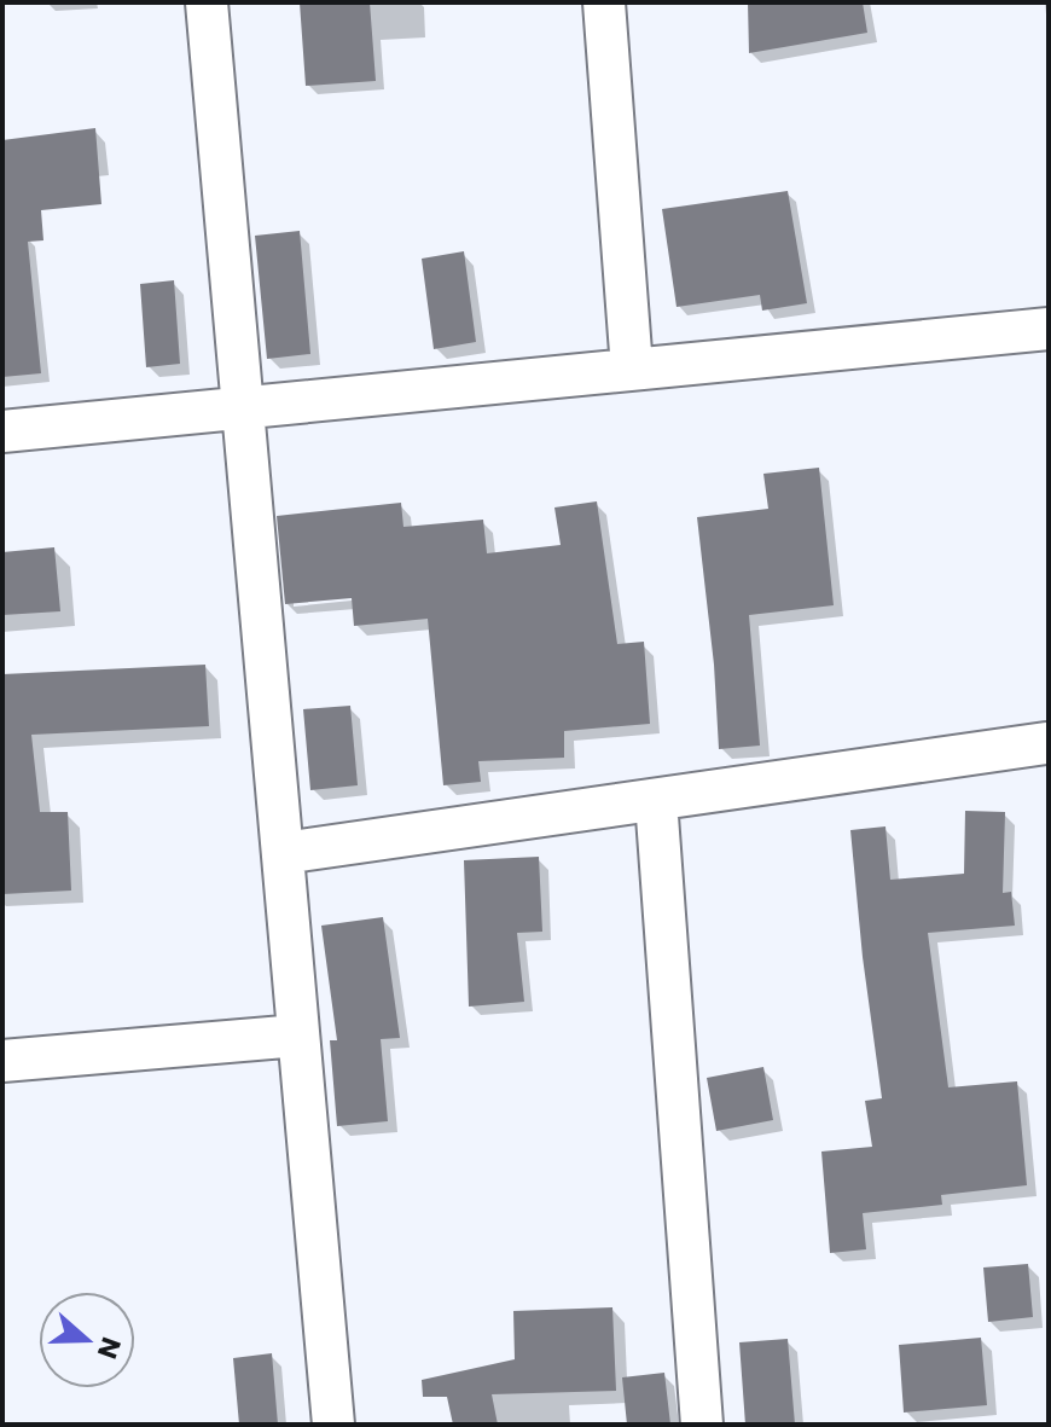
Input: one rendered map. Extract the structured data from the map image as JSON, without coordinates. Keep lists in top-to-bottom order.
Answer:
{
  "north": "right"
}
